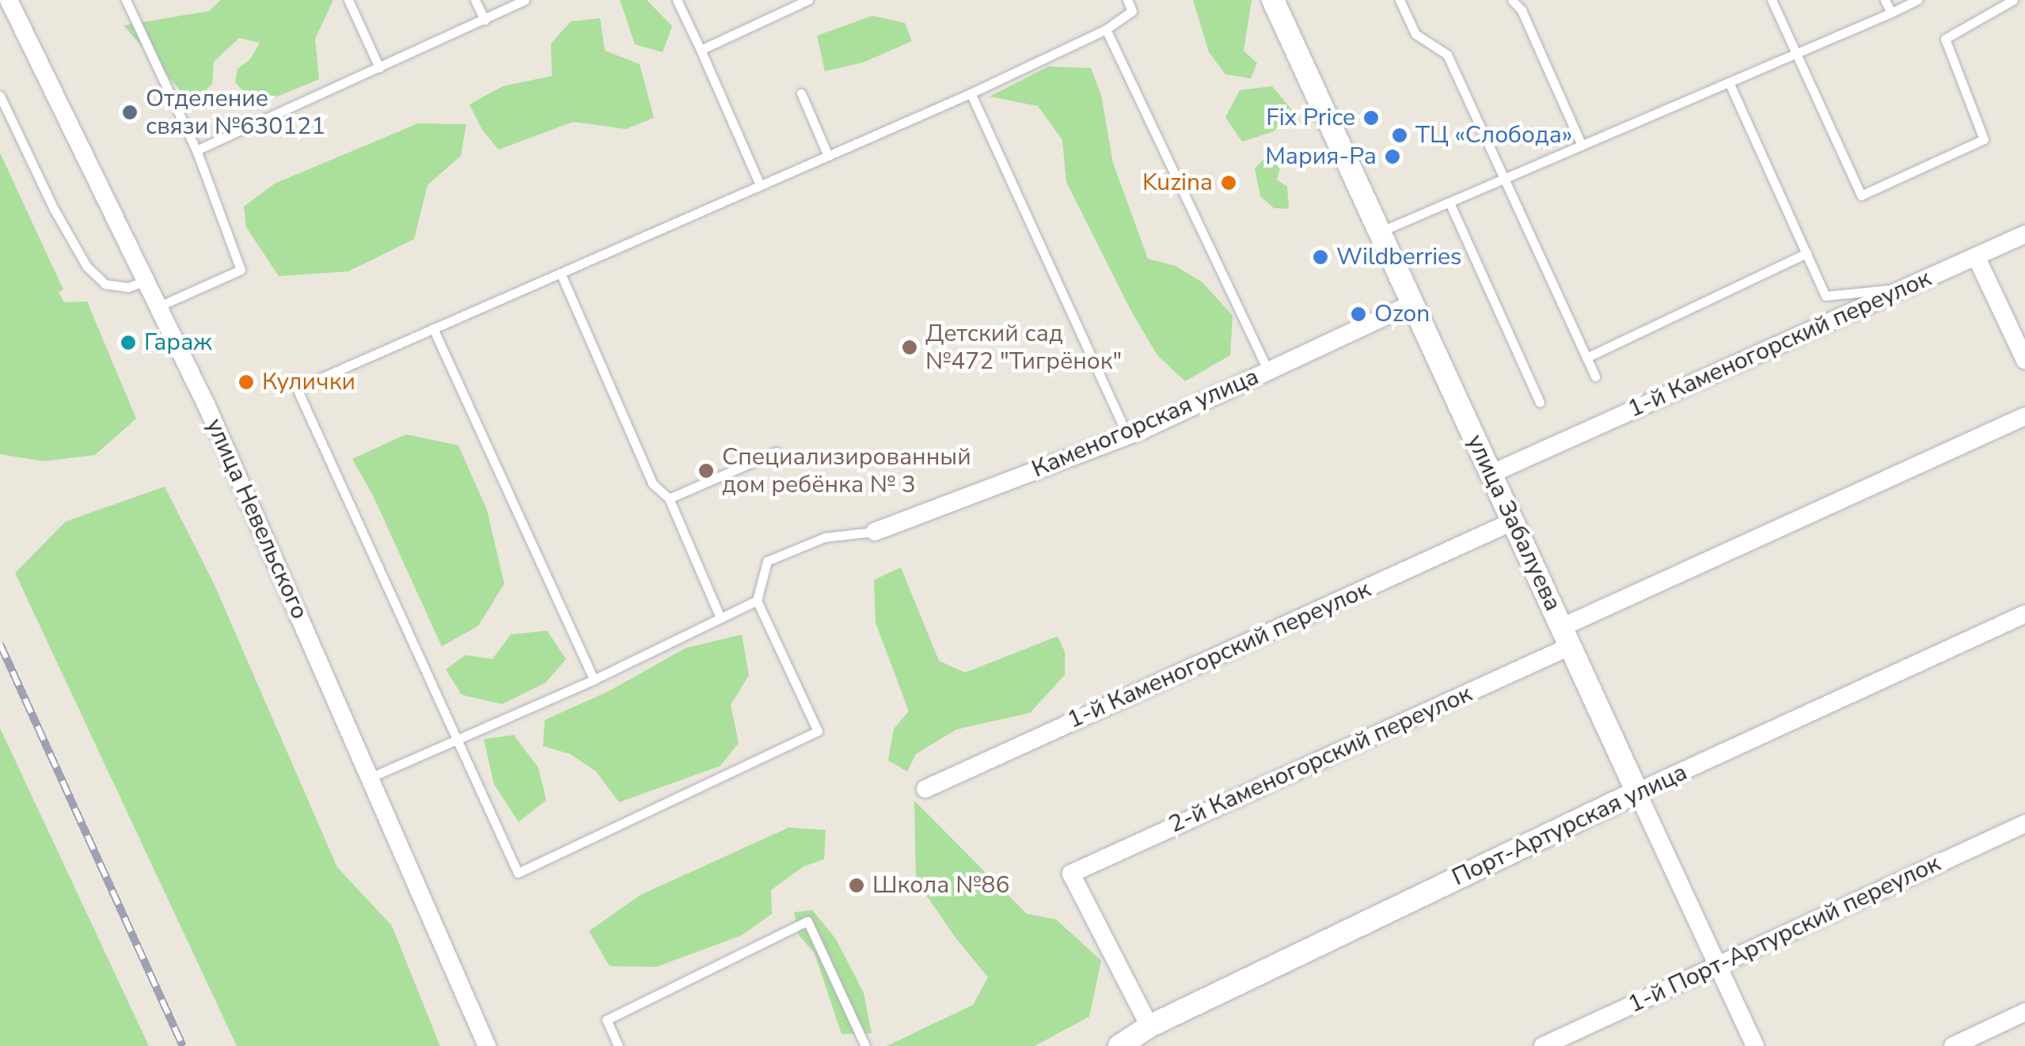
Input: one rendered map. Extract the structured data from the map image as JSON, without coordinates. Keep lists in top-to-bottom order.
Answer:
{
  "streets": {
    "street": [
      "1-й Каменогорский переулок",
      "Каменогорская улица",
      "улица Невельского",
      "улица Забалуева",
      "2-й Каменогорский переулок",
      "Порт-Артурская улица",
      "1-й Порт-Артурский переулок"
    ]
  },
  "crossings": [
    ["1-й Каменогорский переулок", "улица Забалуева"],
    ["Каменогорская улица", "улица Забалуева"],
    ["улица Забалуева", "2-й Каменогорский переулок"],
    ["улица Забалуева", "Порт-Артурская улица"],
    ["улица Забалуева", "1-й Порт-Артурский переулок"],
    ["2-й Каменогорский переулок", "Порт-Артурская улица"]
  ],
  "places": [
    "Отделение связи №630121",
    "Fix Price",
    "ТЦ «Слобода»",
    "Мария-Ра",
    "Kuzina",
    "Wildberries",
    "Ozon",
    "Гараж",
    "Детский сад №472 \"Тигрёнок\"",
    "Кулички",
    "Специализированный дом ребёнка № 3",
    "Школа №86"
  ]
}
